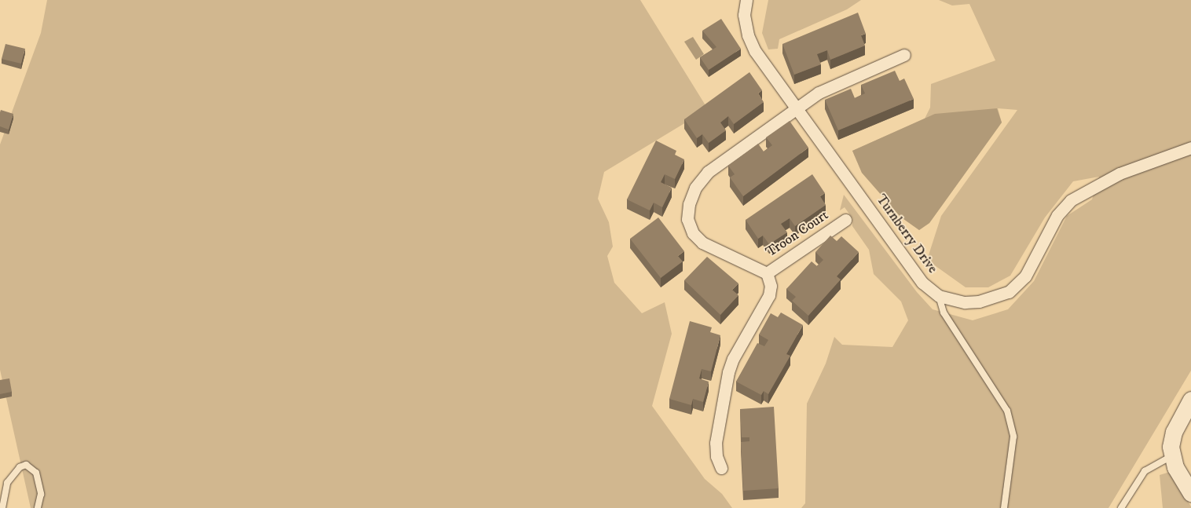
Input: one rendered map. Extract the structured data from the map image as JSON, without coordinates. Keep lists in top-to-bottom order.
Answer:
{
  "streets": {
    "street": ["Troon Court", "Turnberry Drive"]
  }
}
